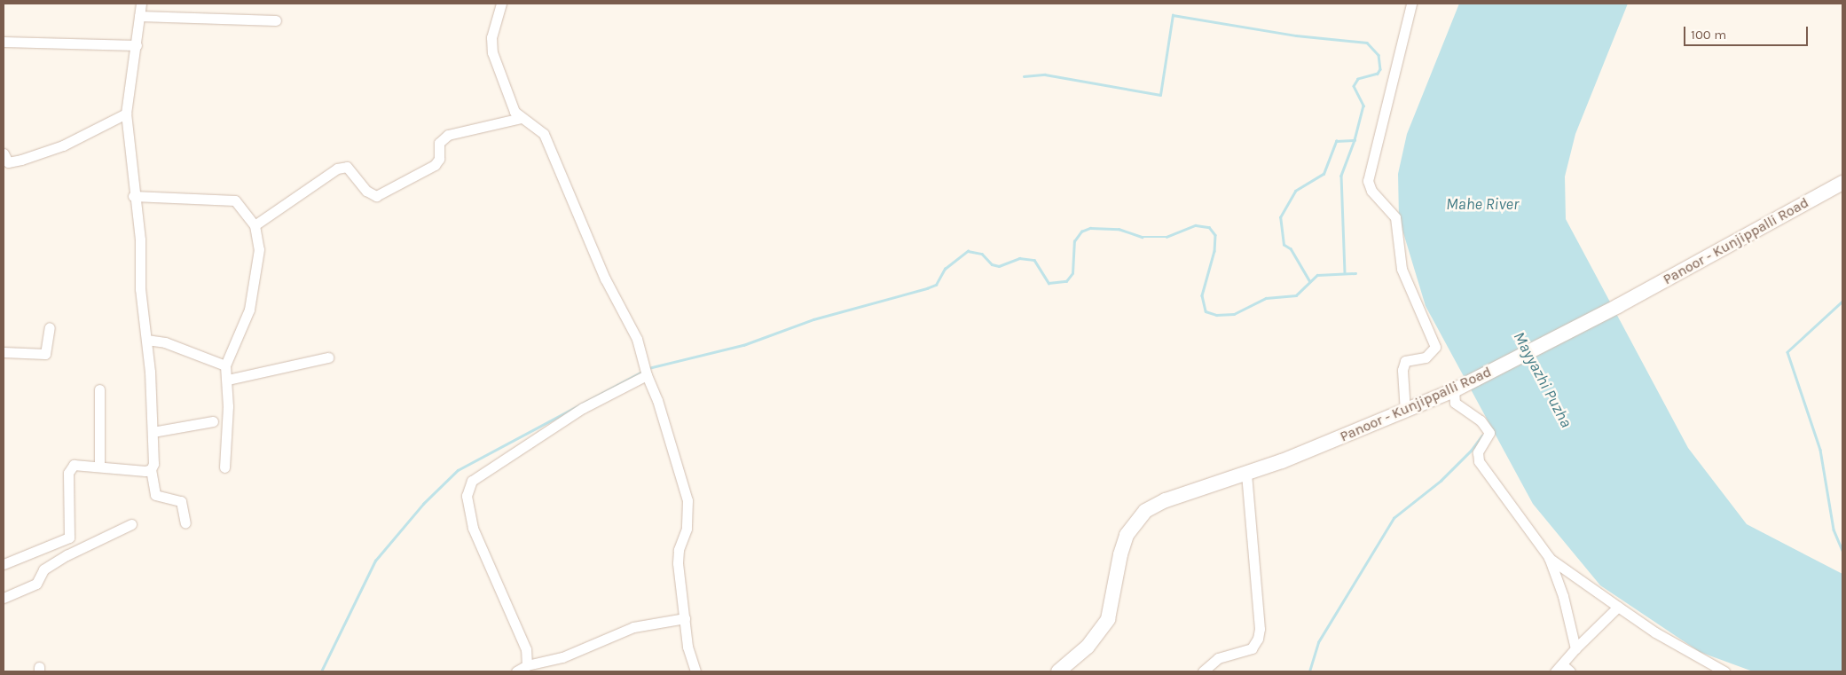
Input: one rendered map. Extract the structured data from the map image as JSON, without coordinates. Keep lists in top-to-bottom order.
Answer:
{
  "streets": {
    "main road": ["Panoor - Kunjippalli Road"]
  },
  "water": ["Mahe River", "Mayyazhi Puzha"],
  "scale_bar": "100 m"
}
